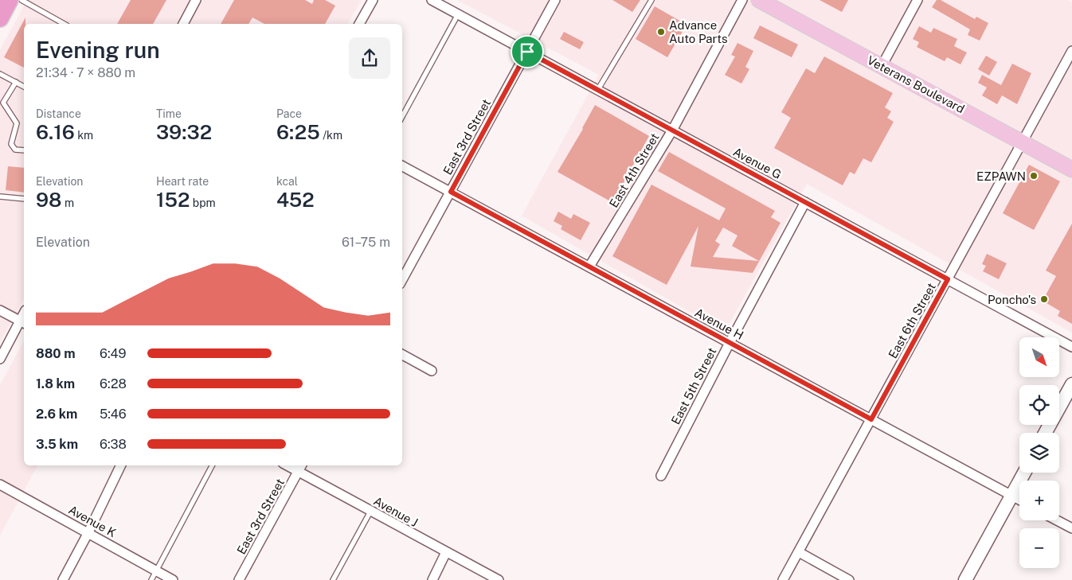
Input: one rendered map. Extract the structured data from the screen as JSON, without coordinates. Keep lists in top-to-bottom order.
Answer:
{
  "streets": {
    "main road": ["Veterans Boulevard"],
    "street": [
      "East 3rd Street",
      "Avenue G",
      "East 4th Street",
      "East 6th Street",
      "Avenue H",
      "East 5th Street",
      "Avenue J",
      "Avenue K"
    ]
  },
  "crossings": [
    ["Veterans Boulevard", "East 6th Street"],
    ["East 3rd Street", "Avenue G"],
    ["East 3rd Street", "Avenue H"],
    ["East 3rd Street", "Avenue J"],
    ["Avenue G", "East 4th Street"],
    ["Avenue G", "East 6th Street"],
    ["Avenue G", "East 5th Street"],
    ["East 4th Street", "Avenue H"],
    ["East 6th Street", "Avenue H"],
    ["Avenue H", "East 5th Street"]
  ],
  "places": ["Advance Auto Parts", "EZPAWN", "Poncho's"],
  "north": "bottom right",
  "page": {
    "heading": ["Evening run", "21:34 · 7 × 880 m"],
    "stats": [
      ["Distance", "6.16 km"],
      ["Time", "39:32"],
      ["Pace", "6:25 /km"],
      ["Elevation", "98 m"],
      ["Heart rate", "152 bpm"],
      ["kcal", "452"]
    ],
    "chart": ["Elevation", "61–75 m"],
    "map_buttons": ["+", "−"],
    "list": [
      {
        "name": "880 m",
        "note": "6:49"
      },
      {
        "name": "1.8 km",
        "note": "6:28"
      },
      {
        "name": "2.6 km",
        "note": "5:46"
      },
      {
        "name": "3.5 km",
        "note": "6:38"
      }
    ]
  }
}
